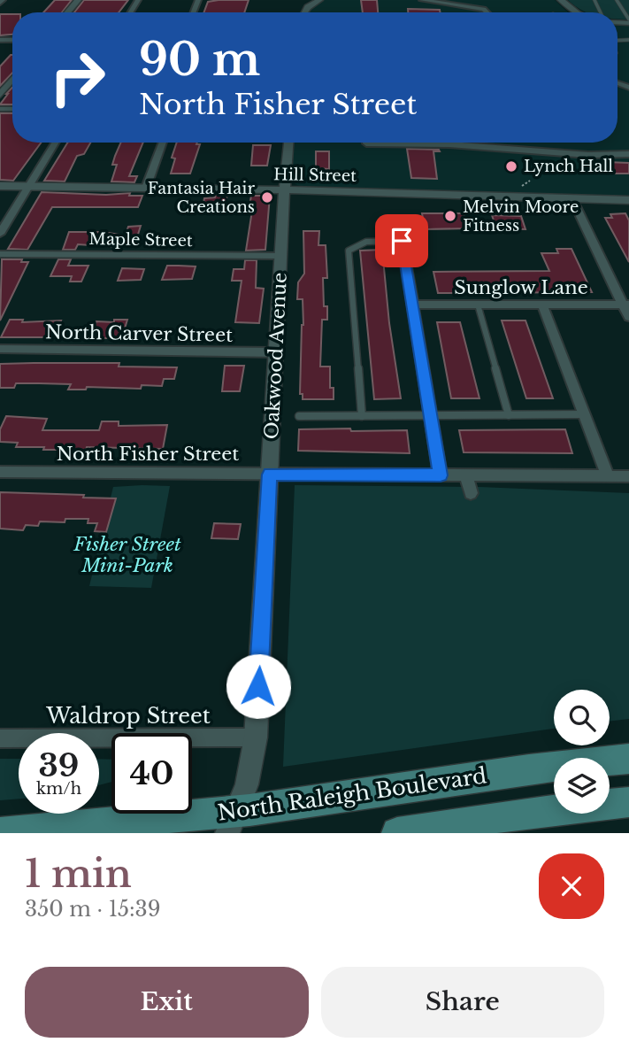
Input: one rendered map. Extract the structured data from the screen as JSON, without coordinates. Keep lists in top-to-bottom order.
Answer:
{
  "streets": {
    "main road": ["North Raleigh Boulevard"],
    "street": [
      "Hill Street",
      "Maple Street",
      "Sunglow Lane",
      "North Carver Street",
      "Oakwood Avenue",
      "North Fisher Street",
      "Waldrop Street"
    ]
  },
  "crossings": [
    ["Hill Street", "Oakwood Avenue"],
    ["Maple Street", "Oakwood Avenue"],
    ["North Carver Street", "Oakwood Avenue"],
    ["Oakwood Avenue", "North Fisher Street"],
    ["Oakwood Avenue", "Waldrop Street"],
    ["Oakwood Avenue", "North Raleigh Boulevard"]
  ],
  "parks": ["Fisher Street Mini-Park"],
  "places": ["Lynch Hall", "Fantasia Hair Creations", "Melvin Moore Fitness"],
  "page": {
    "turn": ["90 m", "North Fisher Street"],
    "speed": "39 km/h",
    "limit": "40",
    "heading": ["1 min", "350 m · 15:39"],
    "buttons": ["Exit", "Share"]
  }
}
